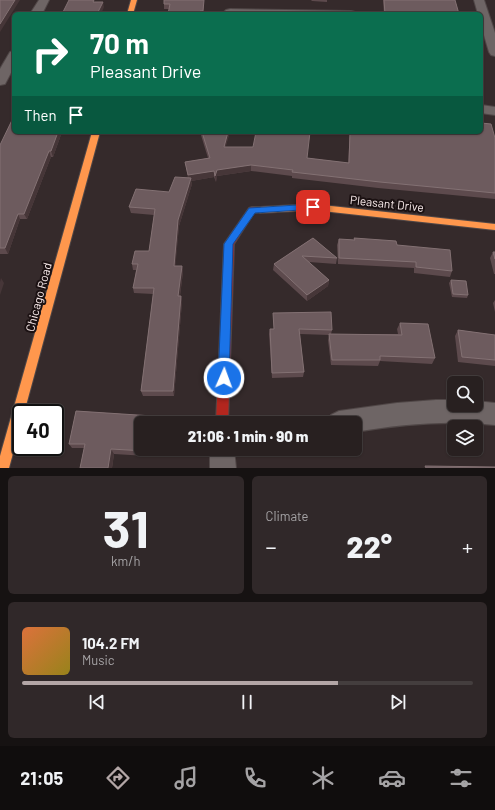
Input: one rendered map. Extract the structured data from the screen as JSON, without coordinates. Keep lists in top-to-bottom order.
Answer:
{
  "streets": {
    "street": ["Pleasant Drive", "Chicago Road"]
  },
  "page": {
    "turn": ["70 m", "Pleasant Drive"],
    "then": "Then",
    "limit": "40",
    "trip": "21:06 · 1 min · 90 m",
    "tile": [
      ["31", "km/h"],
      "Climate"
    ],
    "heat": ["−", "22°", "+"],
    "song": ["104.2 FM", "Music"],
    "tabs": "21:05"
  }
}
